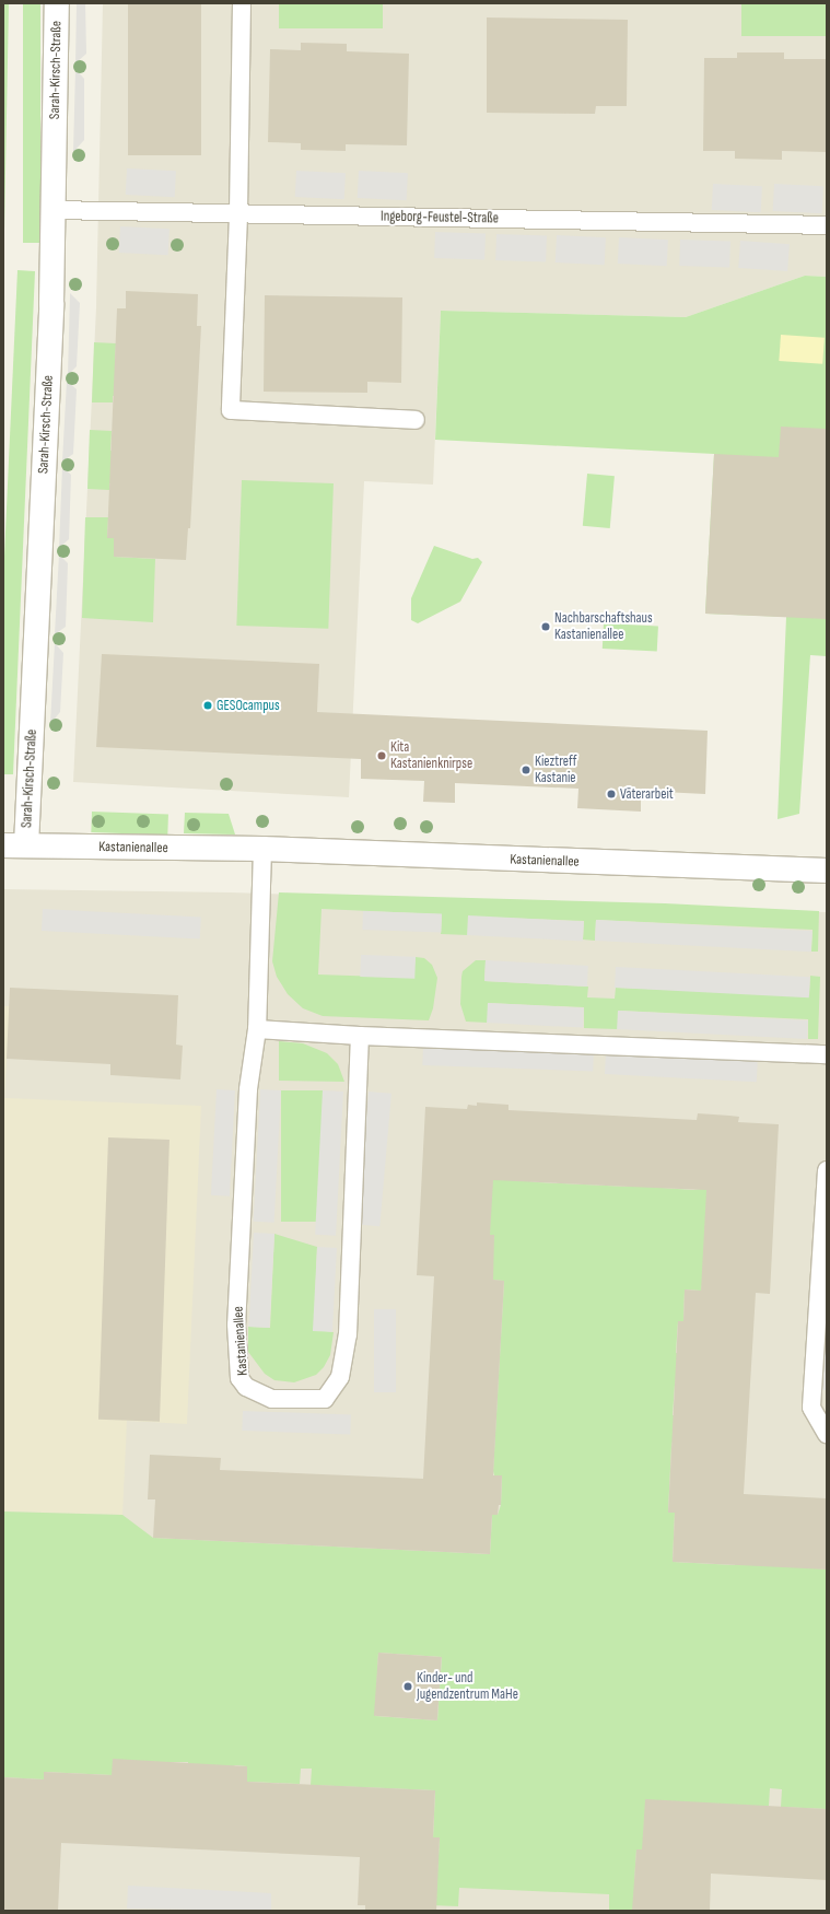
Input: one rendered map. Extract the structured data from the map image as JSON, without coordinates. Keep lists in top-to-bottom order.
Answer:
{
  "streets": {
    "street": ["Sarah-Kirsch-Straße", "Kastanienallee"],
    "lane": ["Ingeborg-Feustel-Straße"]
  },
  "crossings": [
    ["Sarah-Kirsch-Straße", "Ingeborg-Feustel-Straße"],
    ["Sarah-Kirsch-Straße", "Kastanienallee"]
  ],
  "places": [
    "Nachbarschaftshaus Kastanienallee",
    "GESOcampus",
    "Kita Kastanienknirpse",
    "Kieztreff Kastanie",
    "Väterarbeit",
    "Kinder- und Jugendzentrum MaHe"
  ]
}
